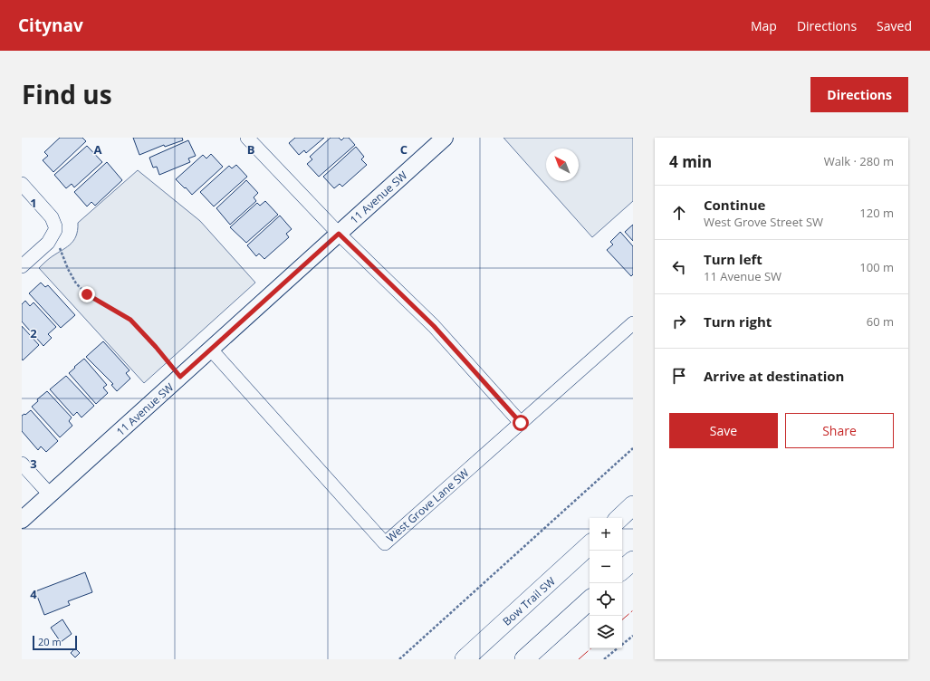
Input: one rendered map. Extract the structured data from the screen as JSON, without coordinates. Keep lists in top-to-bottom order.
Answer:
{
  "streets": {
    "main road": ["Bow Trail SW"],
    "street": ["11 Avenue SW", "West Grove Lane SW"]
  },
  "crossings": [
    ["11 Avenue SW", "West Grove Lane SW"]
  ],
  "scale_bar": "20 m",
  "north": "top left",
  "page": {
    "header": "Citynav",
    "nav": ["Map", "Directions", "Saved"],
    "title": "Find us",
    "buttons": [
      "Directions",
      ["Save", "Share"]
    ],
    "heading": ["4 min", "Walk · 280 m"],
    "list": [
      ["Continue", "West Grove Street SW", "120 m"],
      ["Turn left", "11 Avenue SW", "100 m"],
      ["Turn right", "60 m"],
      "Arrive at destination"
    ],
    "map_buttons": ["+", "−"],
    "scale": "20 m"
  },
  "grid": {
    "columns": ["A", "B", "C"],
    "rows": [
      "1",
      "2",
      "3",
      "4"
    ]
  }
}
